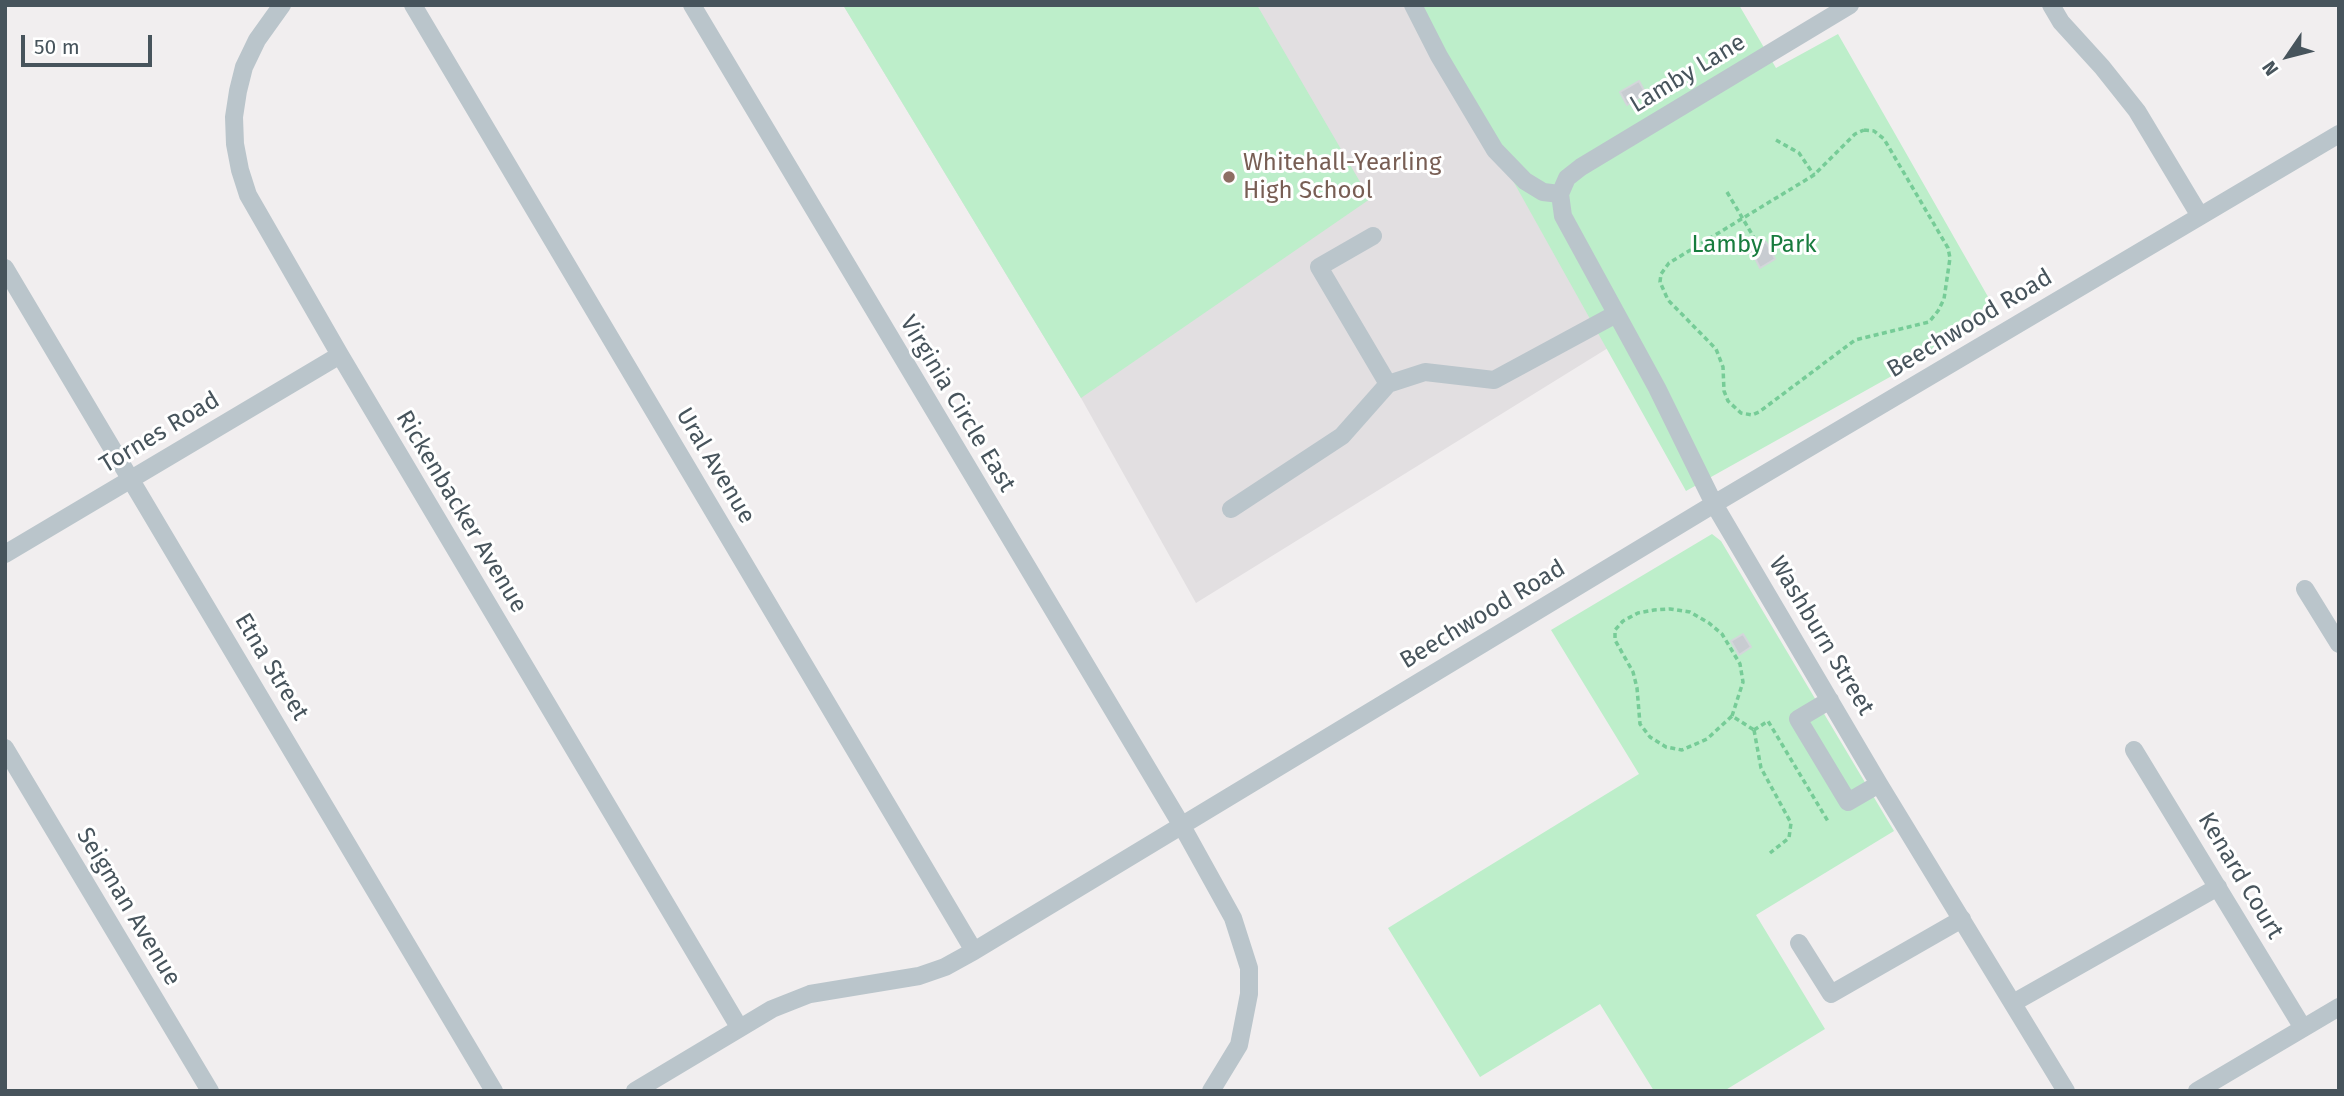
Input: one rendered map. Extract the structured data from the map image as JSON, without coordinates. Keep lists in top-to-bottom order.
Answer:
{
  "streets": {
    "street": [
      "Lamby Lane",
      "Beechwood Road",
      "Virginia Circle East",
      "Tornes Road",
      "Ural Avenue",
      "Rickenbacker Avenue",
      "Washburn Street",
      "Etna Street",
      "Kenard Court",
      "Seigman Avenue"
    ]
  },
  "crossings": [
    ["Lamby Lane", "Washburn Street"],
    ["Beechwood Road", "Virginia Circle East"],
    ["Beechwood Road", "Ural Avenue"],
    ["Beechwood Road", "Rickenbacker Avenue"],
    ["Beechwood Road", "Washburn Street"],
    ["Tornes Road", "Rickenbacker Avenue"],
    ["Tornes Road", "Etna Street"]
  ],
  "parks": ["Lamby Park"],
  "places": ["Whitehall-Yearling High School"],
  "scale_bar": "50 m",
  "north": "bottom left"
}
